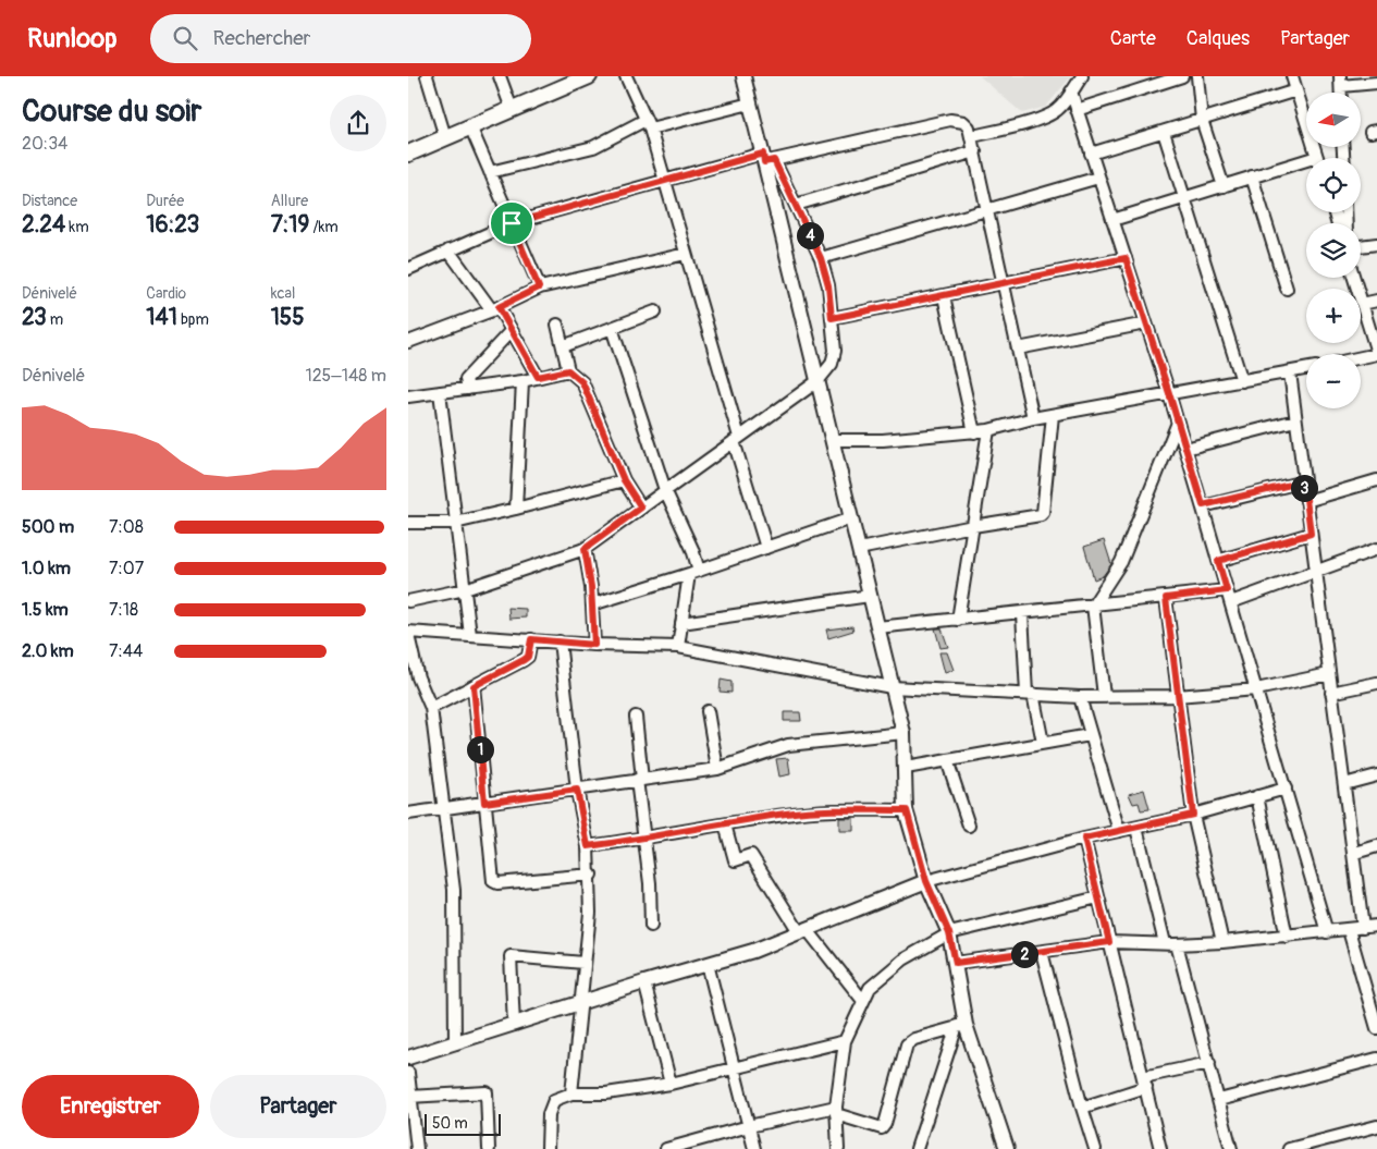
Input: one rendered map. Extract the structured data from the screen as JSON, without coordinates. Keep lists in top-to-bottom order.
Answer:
{
  "scale_bar": "50 m",
  "north": "left",
  "page": {
    "header": "Runloop",
    "search": "Rechercher",
    "nav": ["Carte", "Calques", "Partager"],
    "heading": ["Course du soir", "20:34"],
    "map_buttons": ["+", "−"],
    "stats": [
      ["Distance", "2.24 km"],
      ["Durée", "16:23"],
      ["Allure", "7:19 /km"],
      ["Dénivelé", "23 m"],
      ["Cardio", "141 bpm"],
      ["kcal", "155"]
    ],
    "pins": [
      "4",
      "3",
      "1",
      "2"
    ],
    "chart": ["Dénivelé", "125–148 m"],
    "list": [
      {
        "name": "500 m",
        "note": "7:08"
      },
      {
        "name": "1.0 km",
        "note": "7:07"
      },
      {
        "name": "1.5 km",
        "note": "7:18"
      },
      {
        "name": "2.0 km",
        "note": "7:44"
      }
    ],
    "buttons": ["Enregistrer", "Partager"],
    "scale": "50 m"
  }
}
